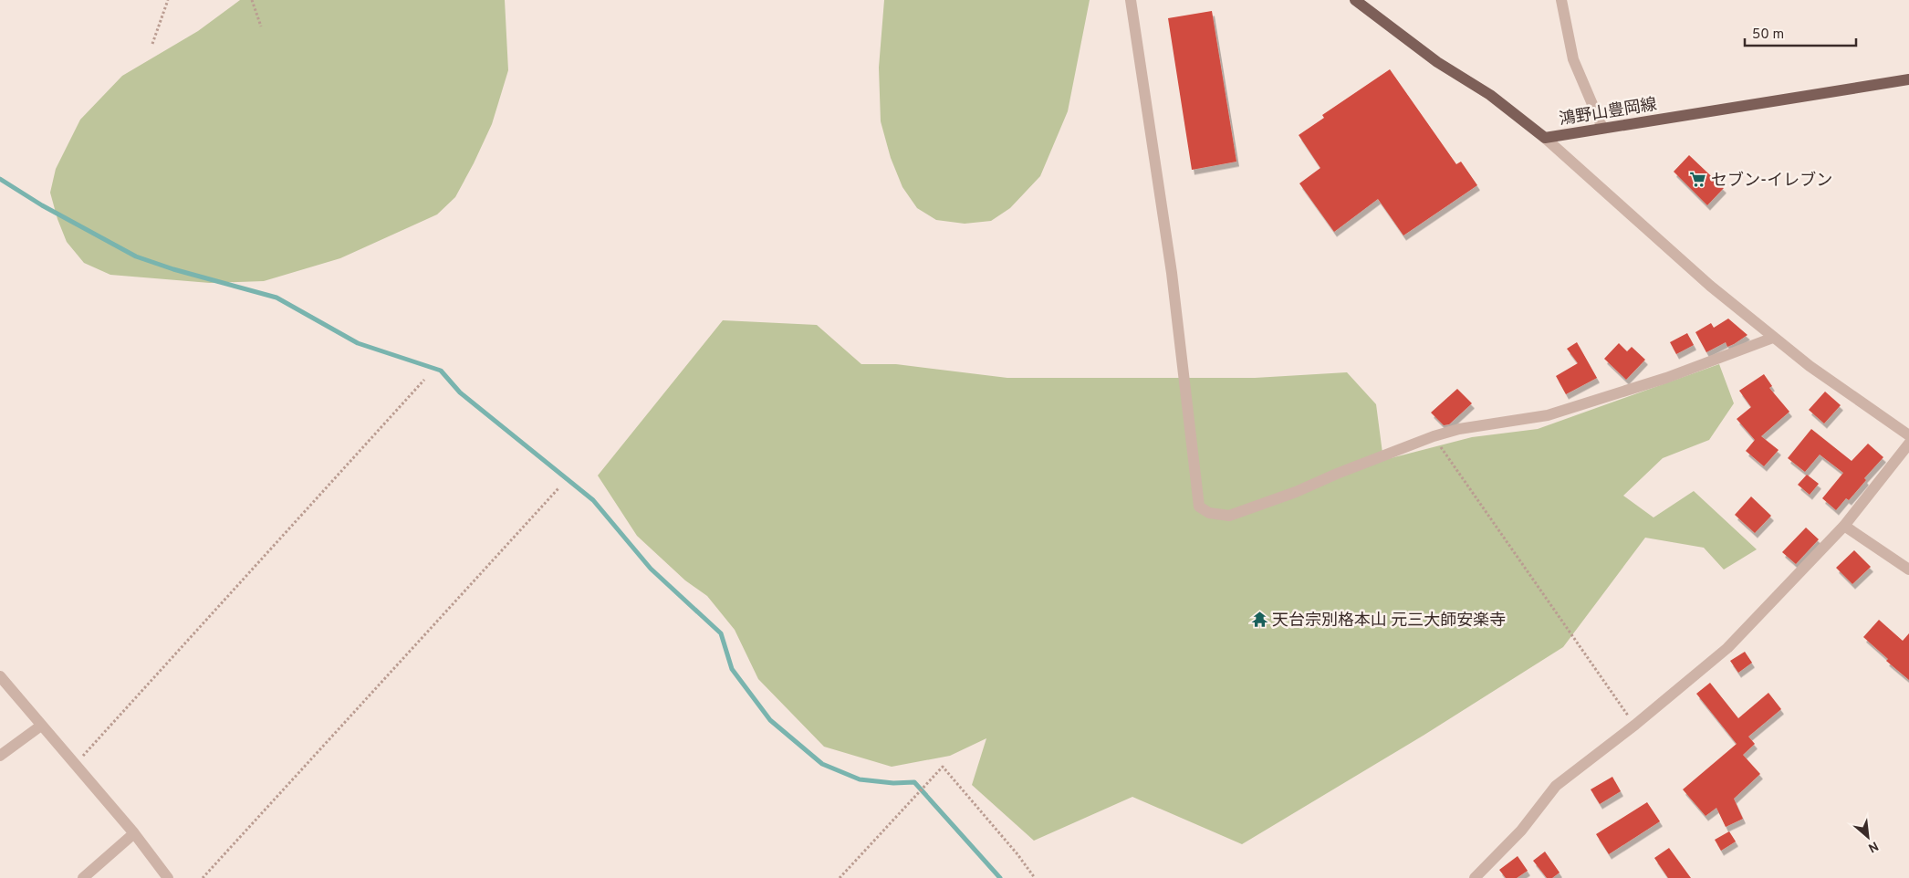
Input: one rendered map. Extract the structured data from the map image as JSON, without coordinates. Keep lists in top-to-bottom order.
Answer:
{
  "streets": {
    "main road": ["鴻野山豊岡線"]
  },
  "places": {
    "supermarket": ["セブン-イレブン"],
    "temple": ["天台宗別格本山 元三大師安楽寺"]
  },
  "scale_bar": "50 m",
  "north": "bottom right"
}
